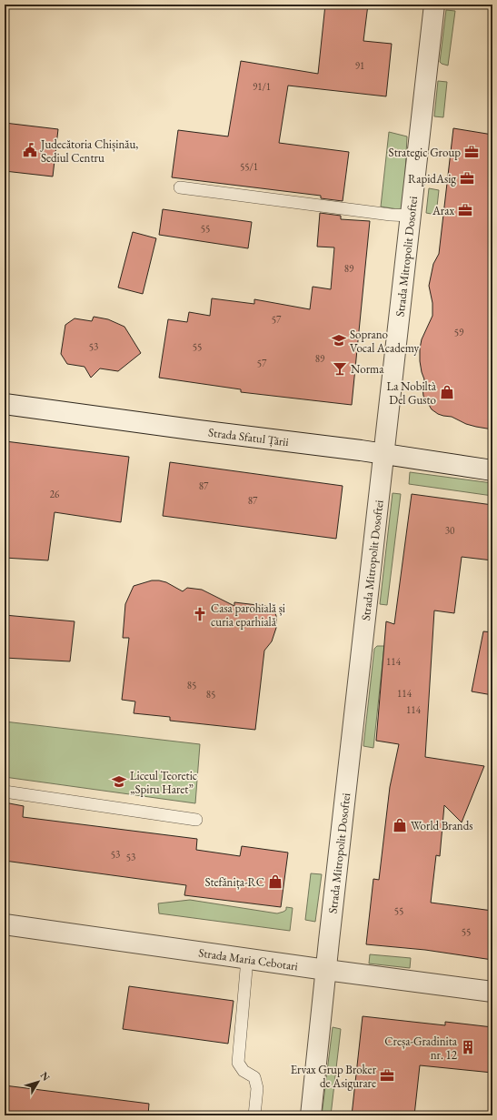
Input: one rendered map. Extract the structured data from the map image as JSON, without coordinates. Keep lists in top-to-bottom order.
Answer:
{
  "streets": {
    "street": ["Strada Mitropolit Dosoftei", "Strada Sfatul Țării", "Strada Maria Cebotari"]
  },
  "crossings": [
    ["Strada Mitropolit Dosoftei", "Strada Sfatul Țării"],
    ["Strada Mitropolit Dosoftei", "Strada Maria Cebotari"]
  ],
  "places": {
    "public building": ["Judecătoria Chișinău, Sediul Centru"],
    "office": [
      "Strategic Group",
      "RapidAsig",
      "Arax",
      "Ervax Grup Broker de Asigurare"
    ],
    "school or university": ["Soprano Vocal Academy", "Liceul Teoretic „Spiru Haret”"],
    "bar": ["Norma"],
    "shop": ["La Nobiltà Del Gusto", "World Brands", "Stefănița-RC"],
    "church": ["Casa parohială și curia eparhială"],
    "building": ["Creșa-Gradinita nr. 12"]
  },
  "house_numbers": [
    "91",
    "91/1",
    "55/1",
    "55",
    "89",
    "57",
    "59",
    "53",
    "55",
    "89",
    "57",
    "87",
    "26",
    "87",
    "30",
    "114",
    "85",
    "114",
    "85",
    "114",
    "53",
    "53",
    "55",
    "55"
  ],
  "north": "top right"
}
